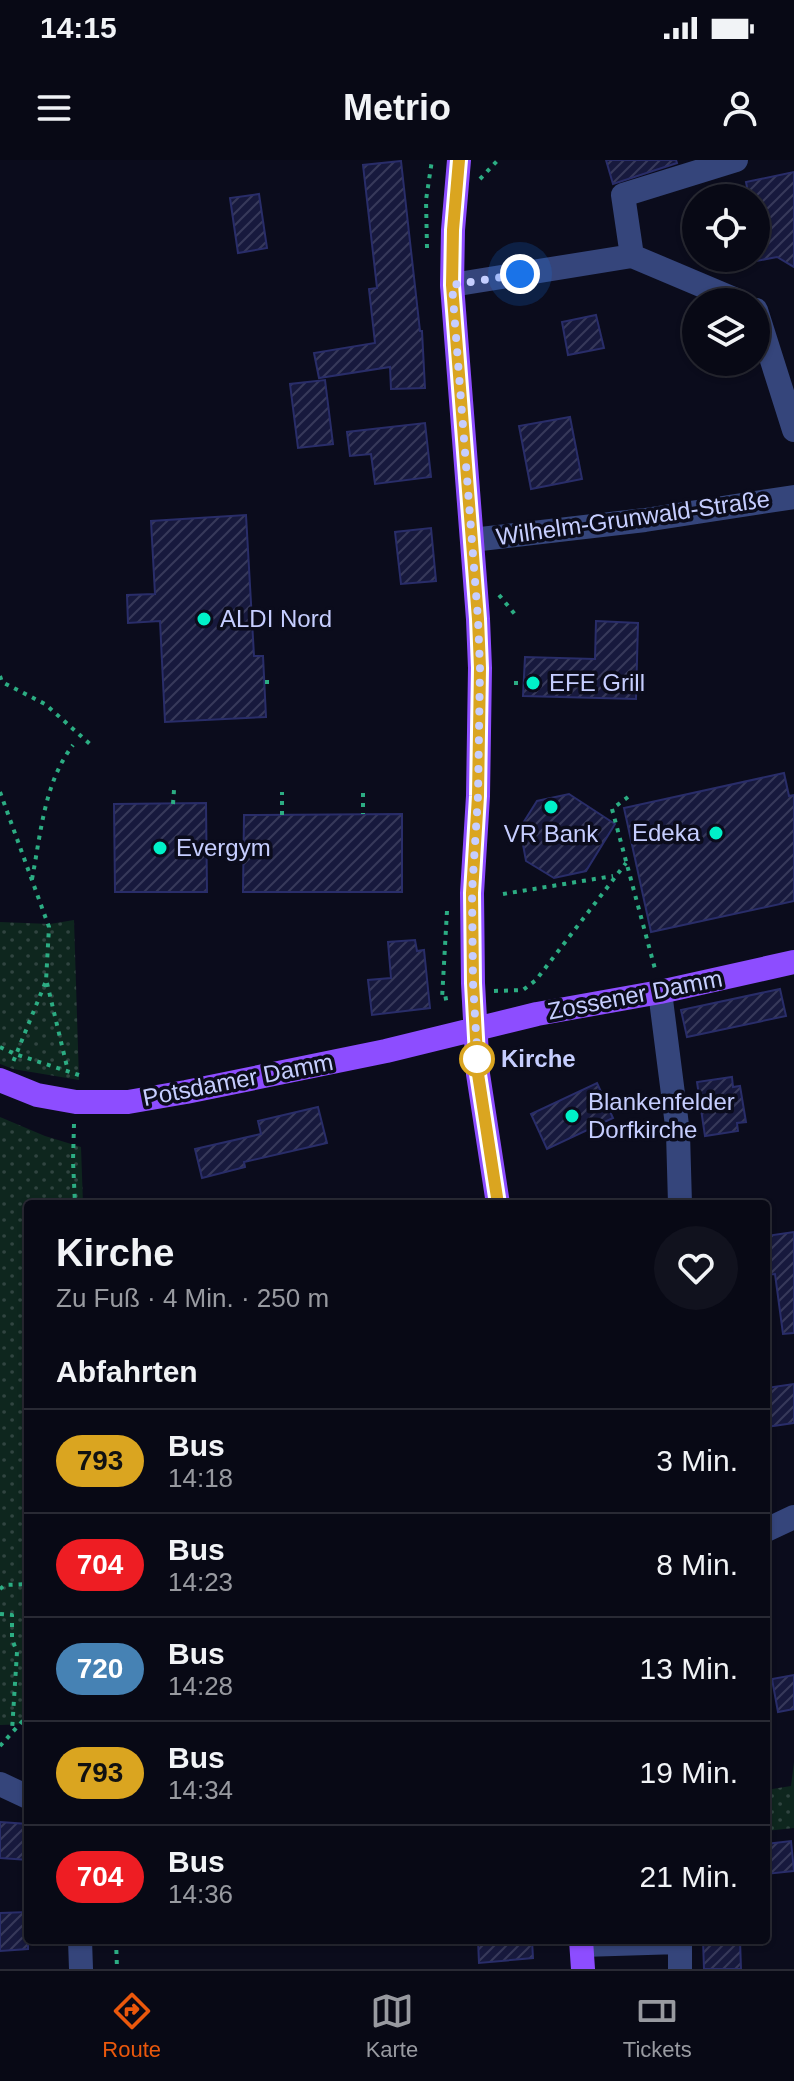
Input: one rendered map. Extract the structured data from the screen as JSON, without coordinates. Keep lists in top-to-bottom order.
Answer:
{
  "streets": {
    "main road": ["Zossener Damm", "Potsdamer Damm"],
    "street": ["Wilhelm-Grunwald-Straße"]
  },
  "crossings": [
    ["Zossener Damm", "Potsdamer Damm"]
  ],
  "places": [
    "ALDI Nord",
    "EFE Grill",
    "VR Bank",
    "Edeka",
    "Evergym",
    "Kirche",
    "Blankenfelder Dorfkirche"
  ],
  "lines": ["bus line 793"],
  "page": {
    "status": "14:15",
    "header": "Metrio",
    "heading": [
      ["Kirche", "Zu Fuß · 4 Min. · 250 m"],
      "Abfahrten"
    ],
    "list": [
      {
        "mark": "793",
        "name": "Bus",
        "note": "14:18",
        "value": "3 Min."
      },
      {
        "mark": "704",
        "name": "Bus",
        "note": "14:23",
        "value": "8 Min."
      },
      {
        "mark": "720",
        "name": "Bus",
        "note": "14:28",
        "value": "13 Min."
      },
      {
        "mark": "793",
        "name": "Bus",
        "note": "14:34",
        "value": "19 Min."
      },
      {
        "mark": "704",
        "name": "Bus",
        "note": "14:36",
        "value": "21 Min."
      }
    ],
    "tabs": ["Route", "Karte", "Tickets"]
  }
}
